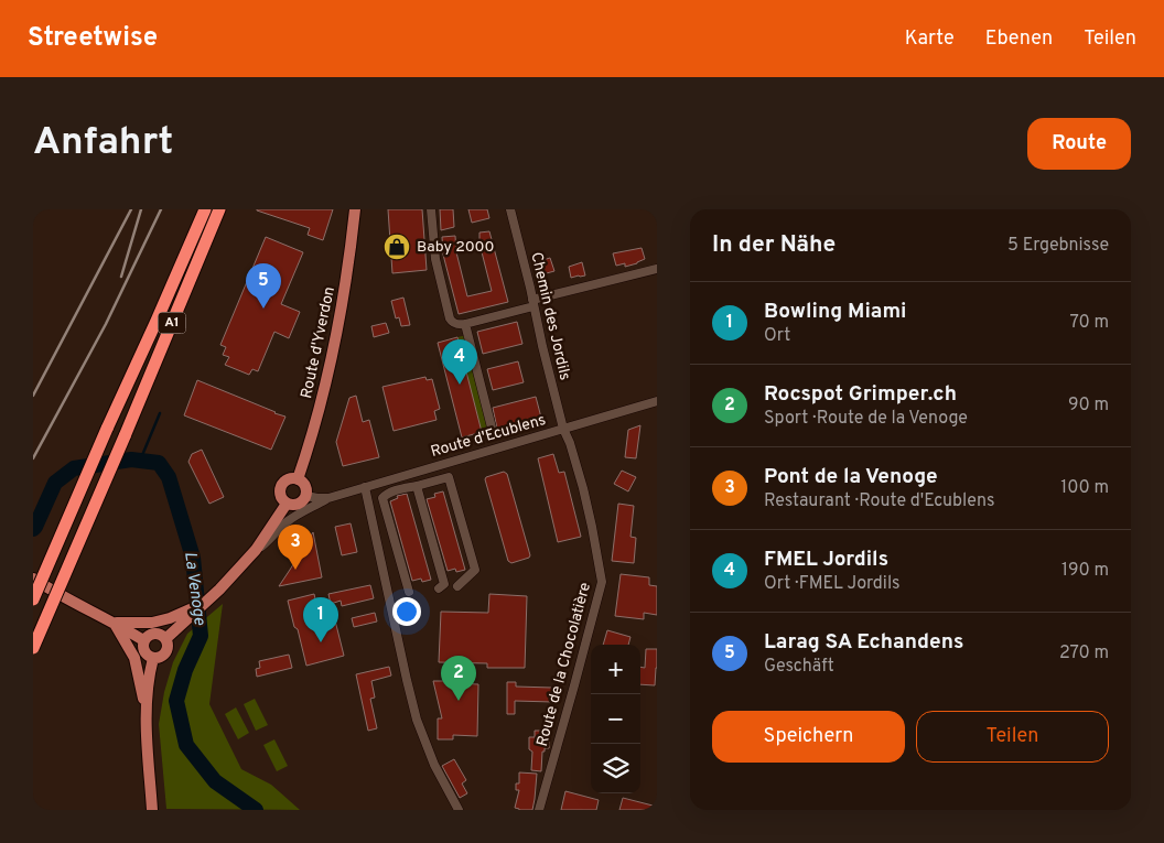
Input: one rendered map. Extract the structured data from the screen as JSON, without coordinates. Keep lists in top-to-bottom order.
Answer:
{
  "streets": {
    "highway": ["A1"],
    "main road": ["Route d'Yverdon"],
    "street": ["Chemin des Jordils", "Route d'Ecublens", "Route de la Chocolatière"]
  },
  "crossings": [
    ["Chemin des Jordils", "Route d'Ecublens"],
    ["Chemin des Jordils", "Route de la Chocolatière"],
    ["Route d'Yverdon", "Route d'Ecublens"],
    ["Route d'Ecublens", "Route de la Chocolatière"]
  ],
  "water": ["La Venoge"],
  "places": {
    "shop": ["Baby 2000"]
  },
  "page": {
    "header": "Streetwise",
    "nav": ["Karte", "Ebenen", "Teilen"],
    "buttons": [
      "Route",
      ["Speichern", "Teilen"]
    ],
    "title": "Anfahrt",
    "heading": ["In der Nähe", "5 Ergebnisse"],
    "pins": [
      "5",
      "4",
      "3",
      "1",
      "2"
    ],
    "list": [
      {
        "mark": "1",
        "name": "Bowling Miami",
        "note": "Ort",
        "value": "70 m"
      },
      {
        "mark": "2",
        "name": "Rocspot Grimper.ch",
        "note": "Sport · Route de la Venoge",
        "value": "90 m"
      },
      {
        "mark": "3",
        "name": "Pont de la Venoge",
        "note": "Restaurant · Route d'Ecublens",
        "value": "100 m"
      },
      {
        "mark": "4",
        "name": "FMEL Jordils",
        "note": "Ort · FMEL Jordils",
        "value": "190 m"
      },
      {
        "mark": "5",
        "name": "Larag SA Echandens",
        "note": "Geschäft",
        "value": "270 m"
      }
    ],
    "map_buttons": ["+", "−"]
  }
}
